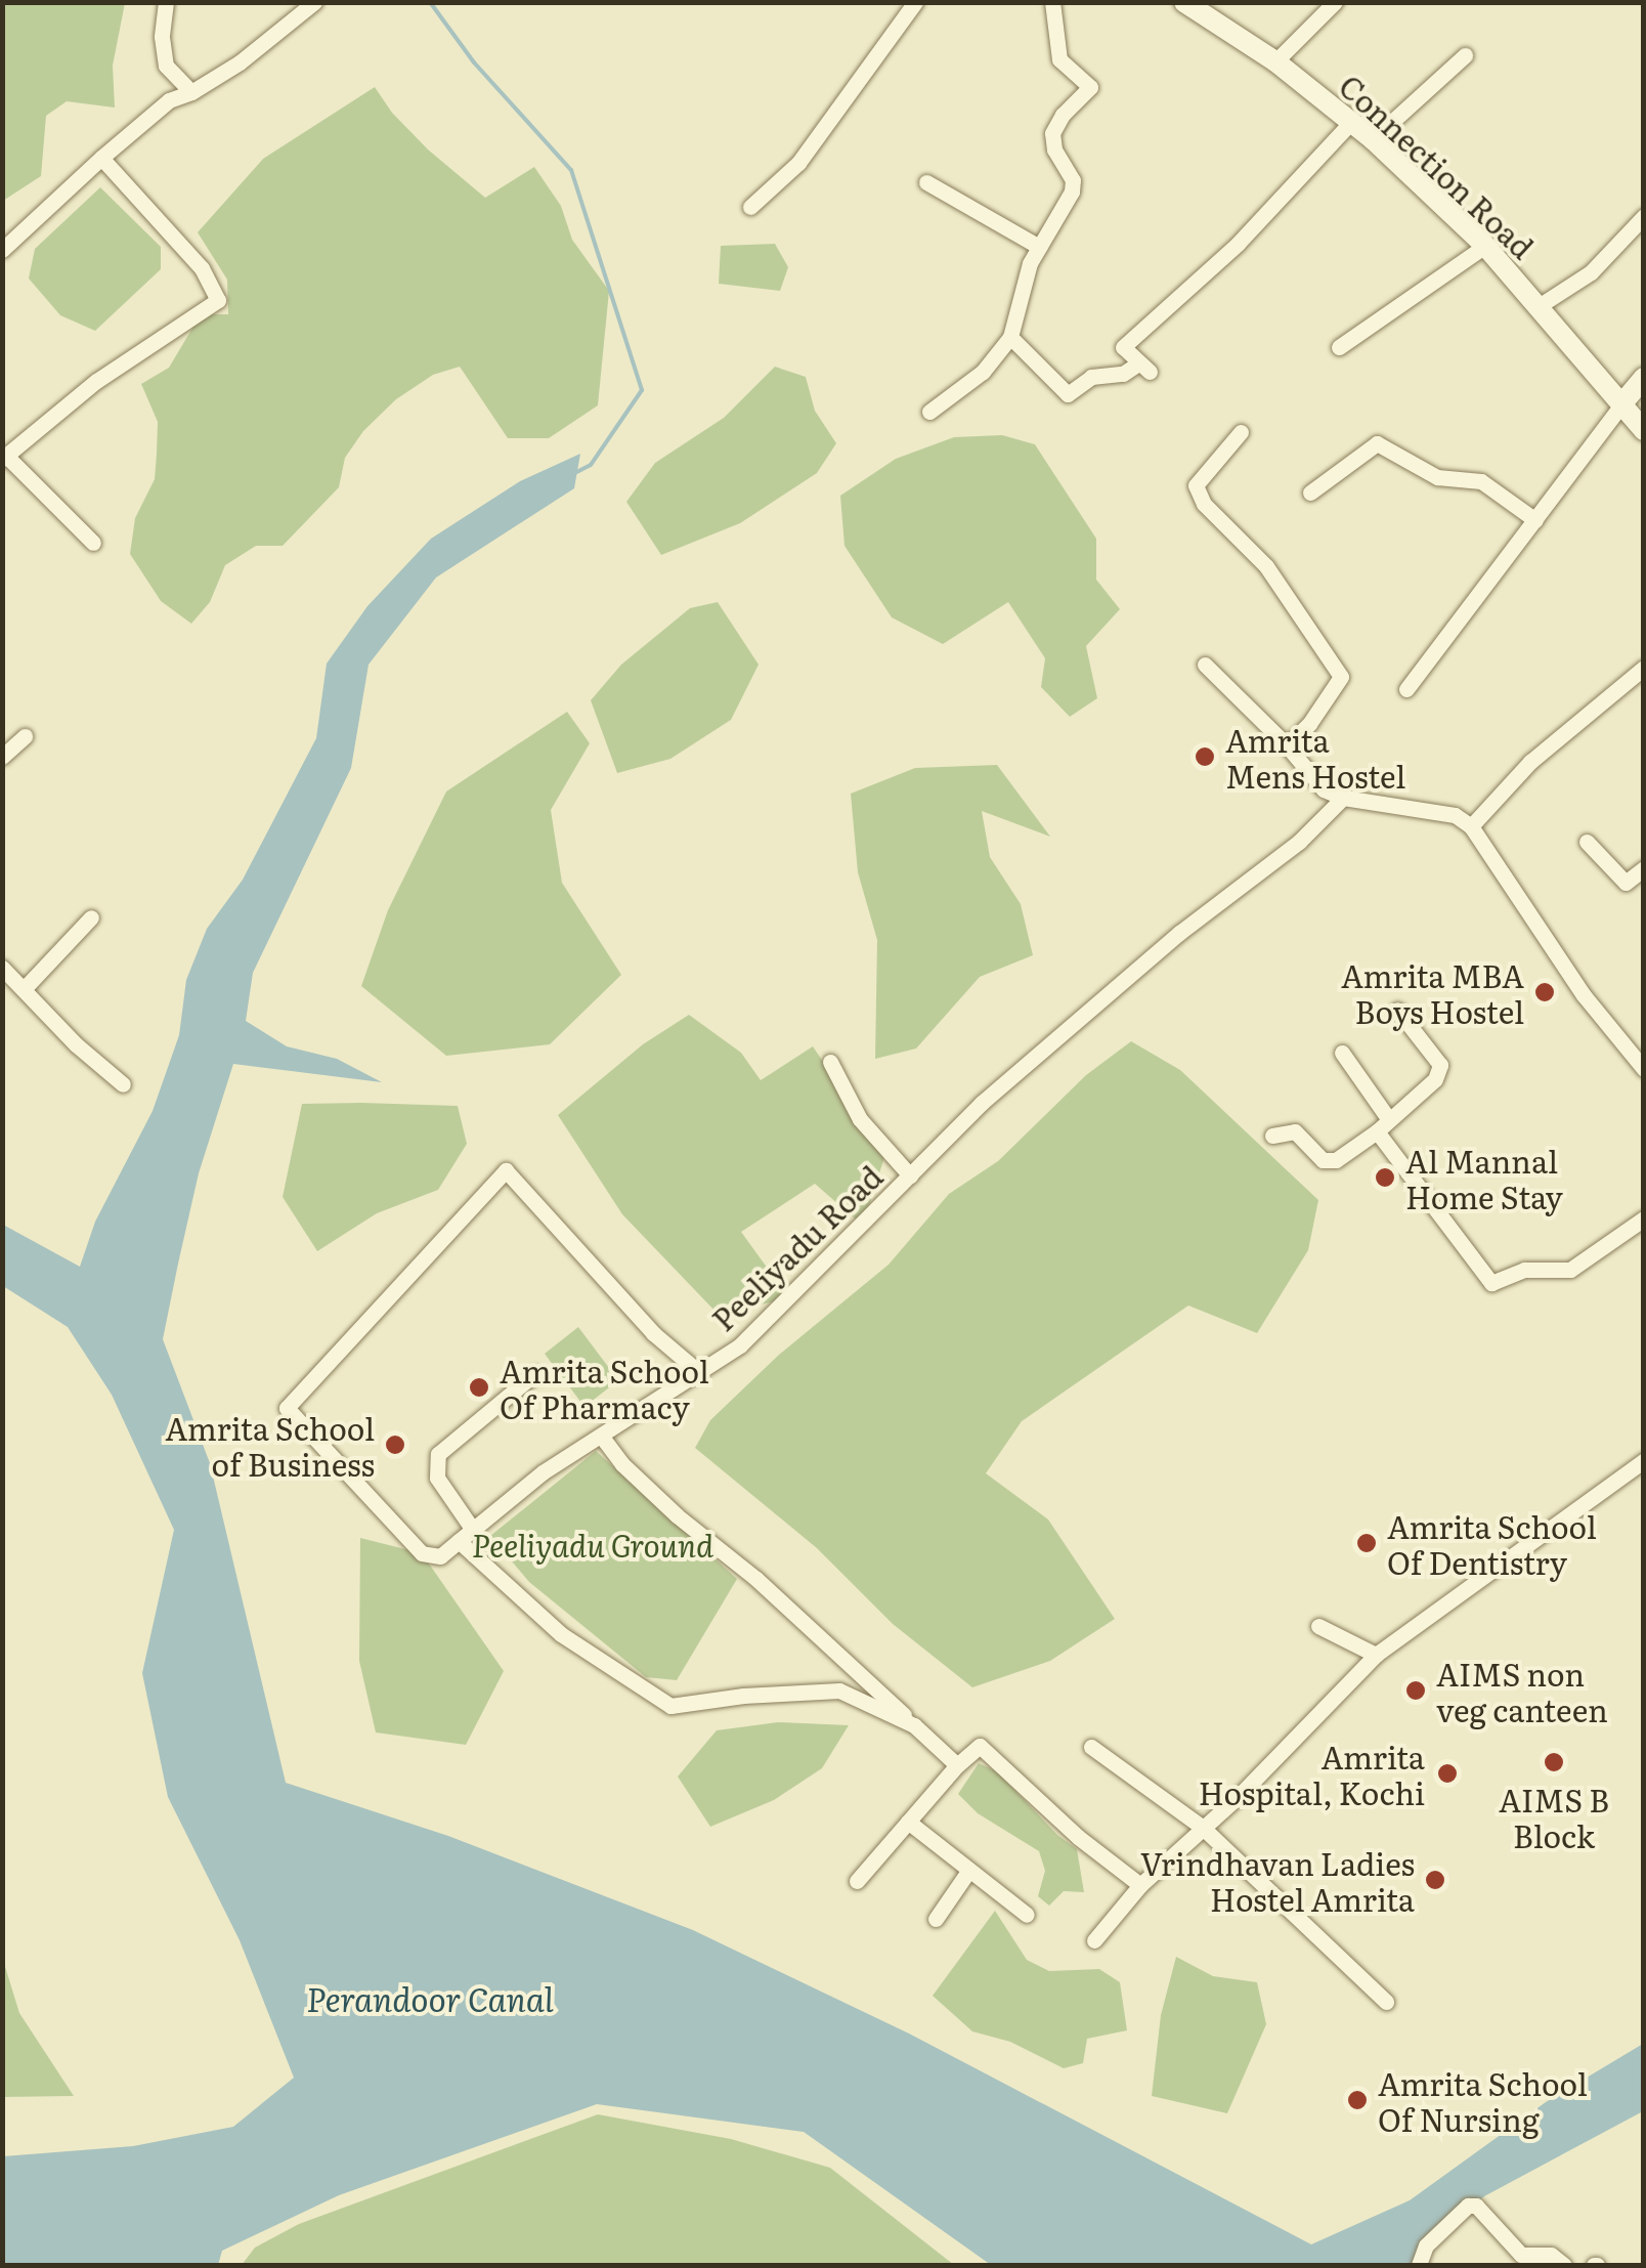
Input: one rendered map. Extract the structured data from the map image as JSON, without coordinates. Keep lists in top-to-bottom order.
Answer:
{
  "streets": {
    "street": ["Connection Road", "Peeliyadu Road"]
  },
  "water": ["Perandoor Canal"],
  "parks": ["Peeliyadu Ground"],
  "places": [
    "Amrita Mens Hostel",
    "Amrita MBA Boys Hostel",
    "Al Mannal Home Stay",
    "Amrita School Of Pharmacy",
    "Amrita School of Business",
    "Amrita School Of Dentistry",
    "AIMS non veg canteen",
    "AIMS B Block",
    "Amrita Hospital, Kochi",
    "Vrindhavan Ladies Hostel Amrita",
    "Amrita School Of Nursing"
  ]
}
